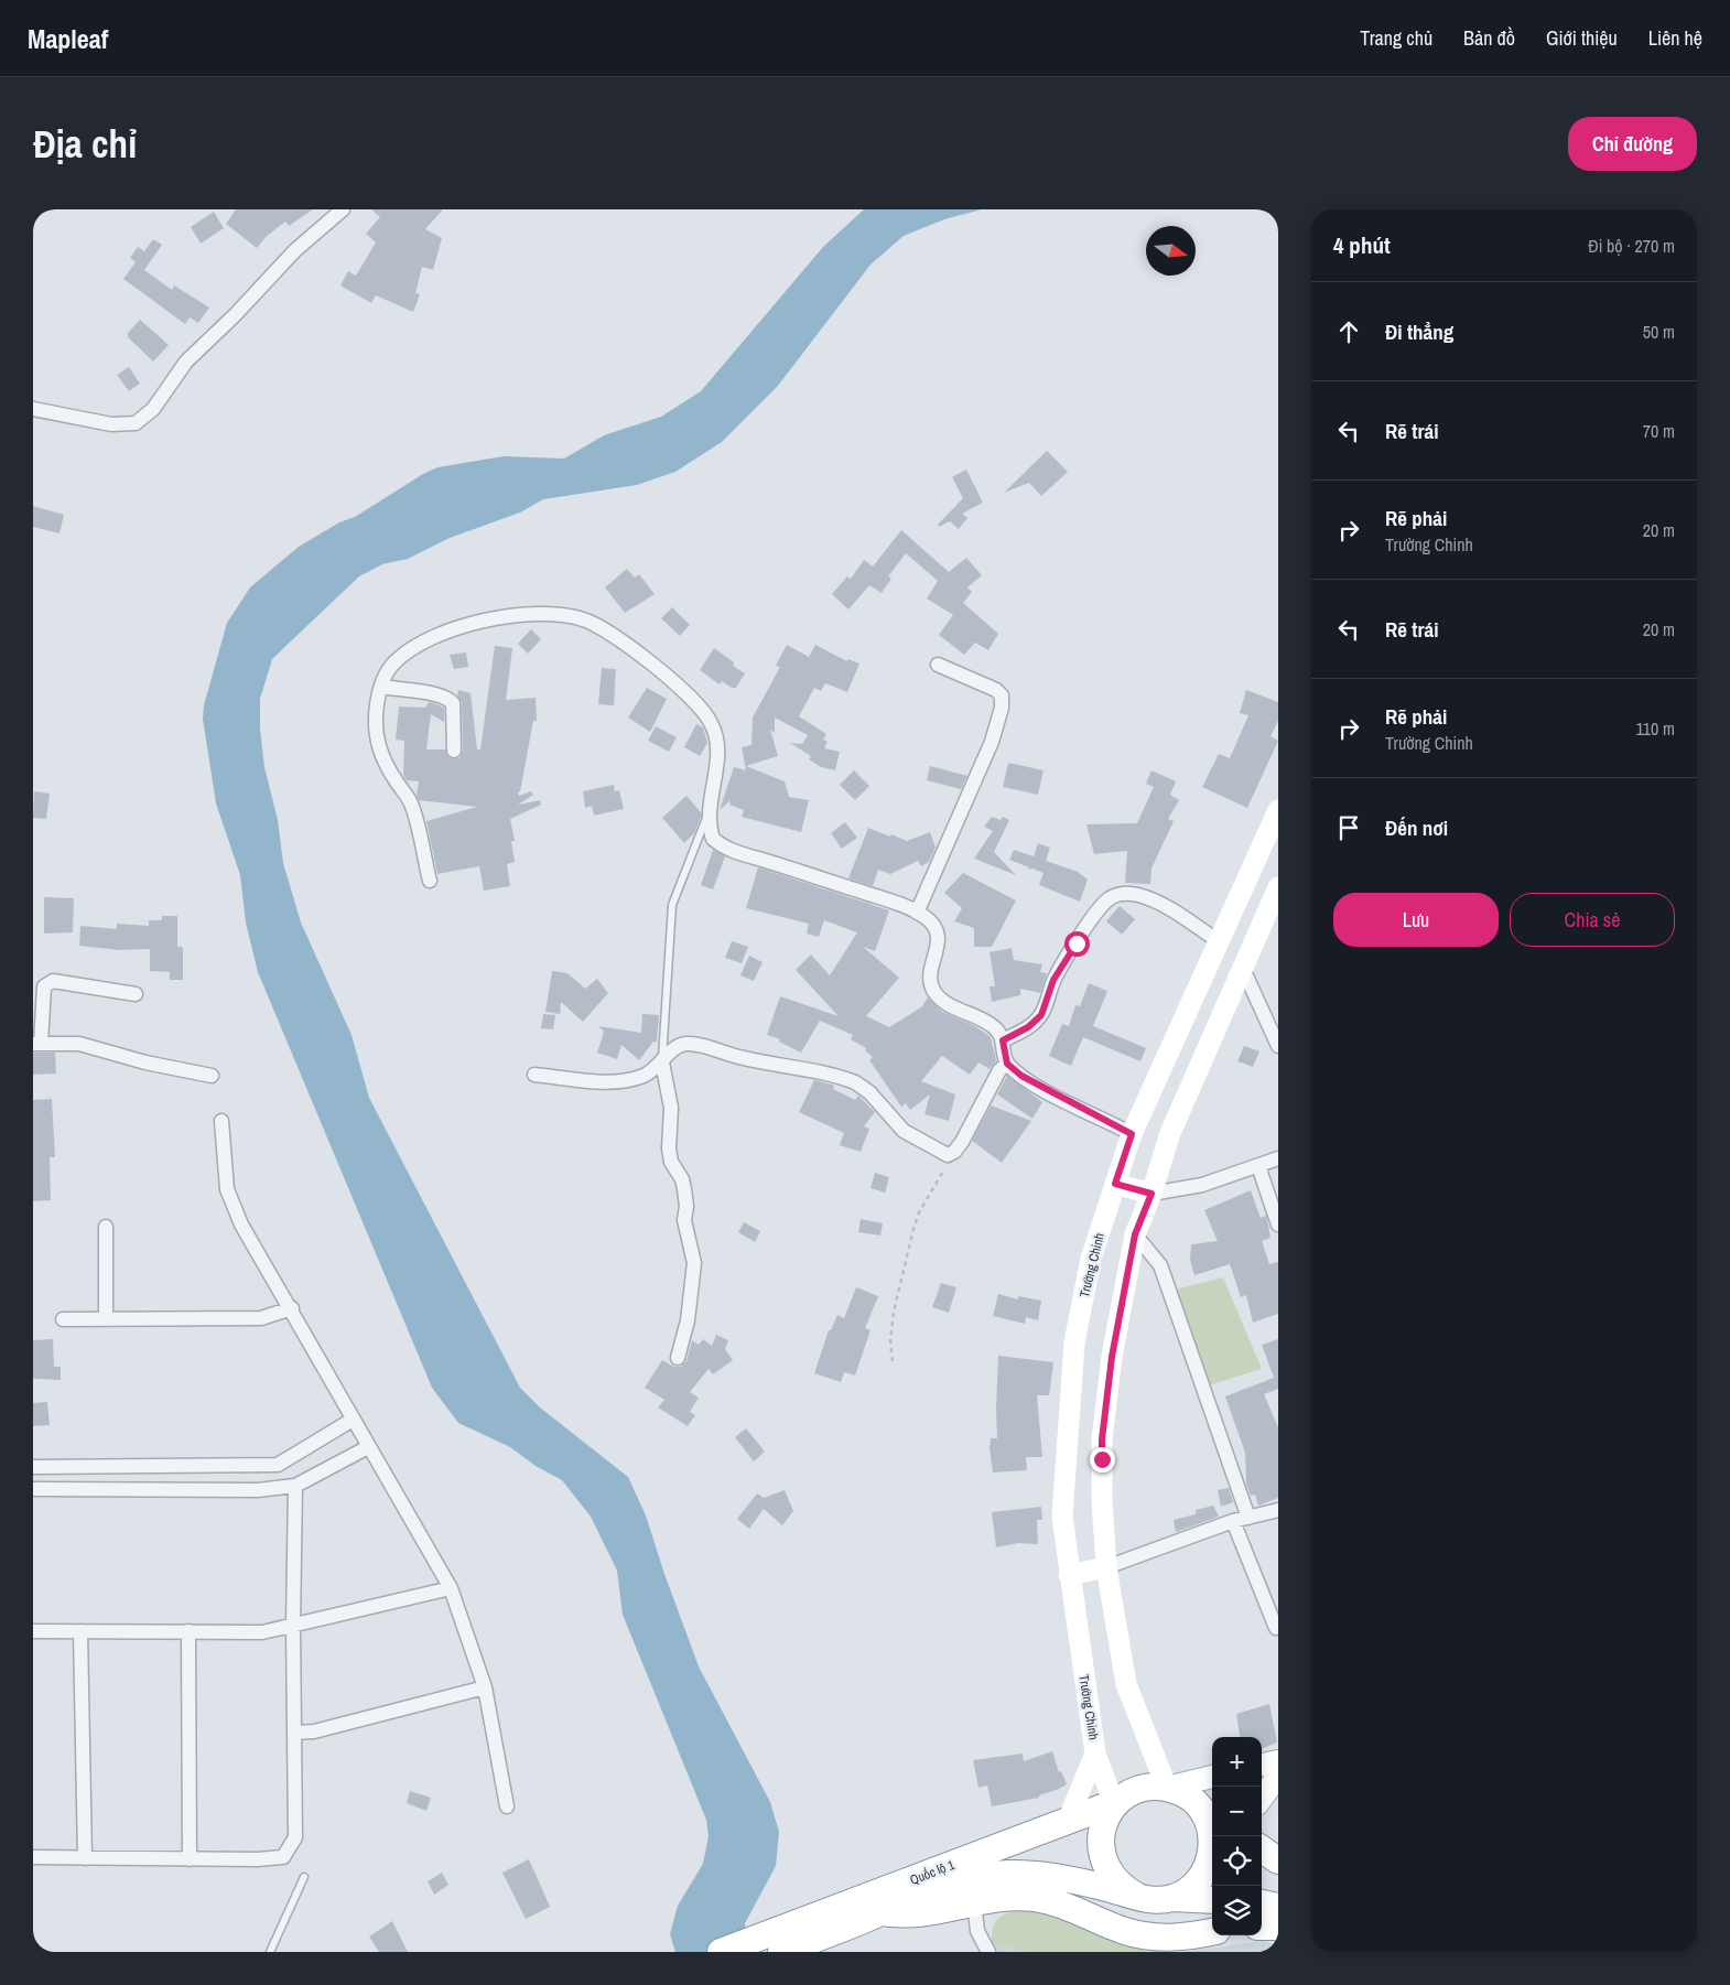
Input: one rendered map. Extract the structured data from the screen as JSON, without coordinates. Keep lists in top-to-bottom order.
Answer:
{
  "streets": {
    "highway": ["Quốc lộ 1"],
    "street": ["Trường Chinh"]
  },
  "crossings": [
    ["Trường Chinh", "Quốc lộ 1"]
  ],
  "north": "right",
  "page": {
    "header": "Mapleaf",
    "nav": [
      "Trang chủ",
      "Bản đồ",
      "Giới thiệu",
      "Liên hệ"
    ],
    "buttons": [
      "Chỉ đường",
      ["Lưu", "Chia sẻ"]
    ],
    "title": "Địa chỉ",
    "heading": ["4 phút", "Đi bộ · 270 m"],
    "list": [
      ["Đi thẳng", "50 m"],
      ["Rẽ trái", "70 m"],
      ["Rẽ phải", "Trường Chinh", "20 m"],
      ["Rẽ trái", "20 m"],
      ["Rẽ phải", "Trường Chinh", "110 m"],
      "Đến nơi"
    ],
    "map_buttons": ["+", "−"]
  }
}
